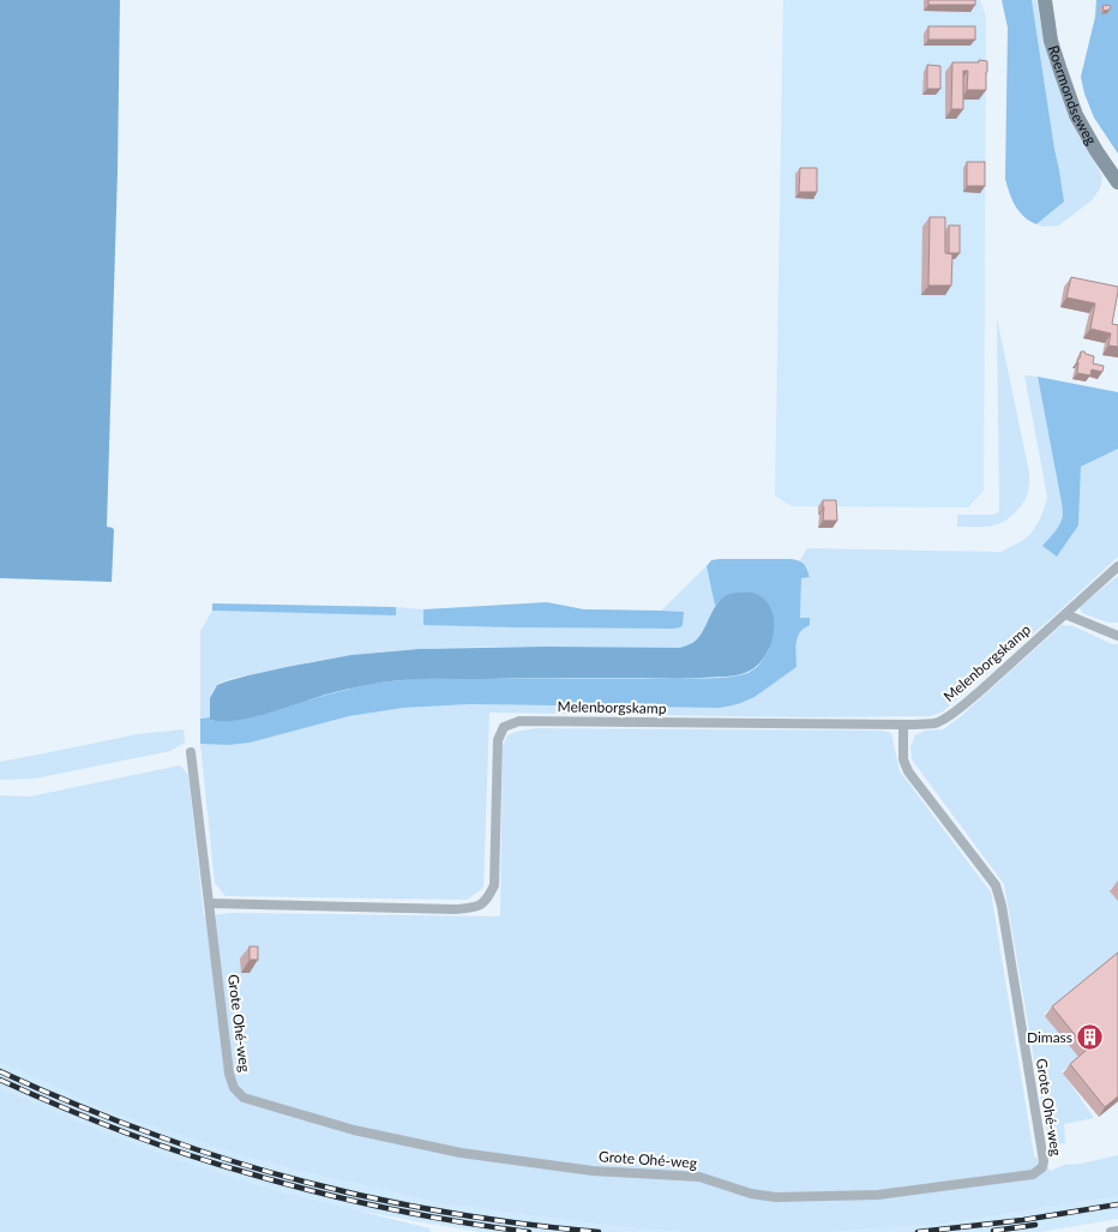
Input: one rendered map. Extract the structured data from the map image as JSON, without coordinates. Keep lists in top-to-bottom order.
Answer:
{
  "streets": {
    "main road": ["Roermondseweg"],
    "street": ["Melenborgskamp", "Grote Ohé-weg"]
  },
  "crossings": [
    ["Melenborgskamp", "Grote Ohé-weg"]
  ],
  "places": {
    "building": ["Dimass"]
  }
}
